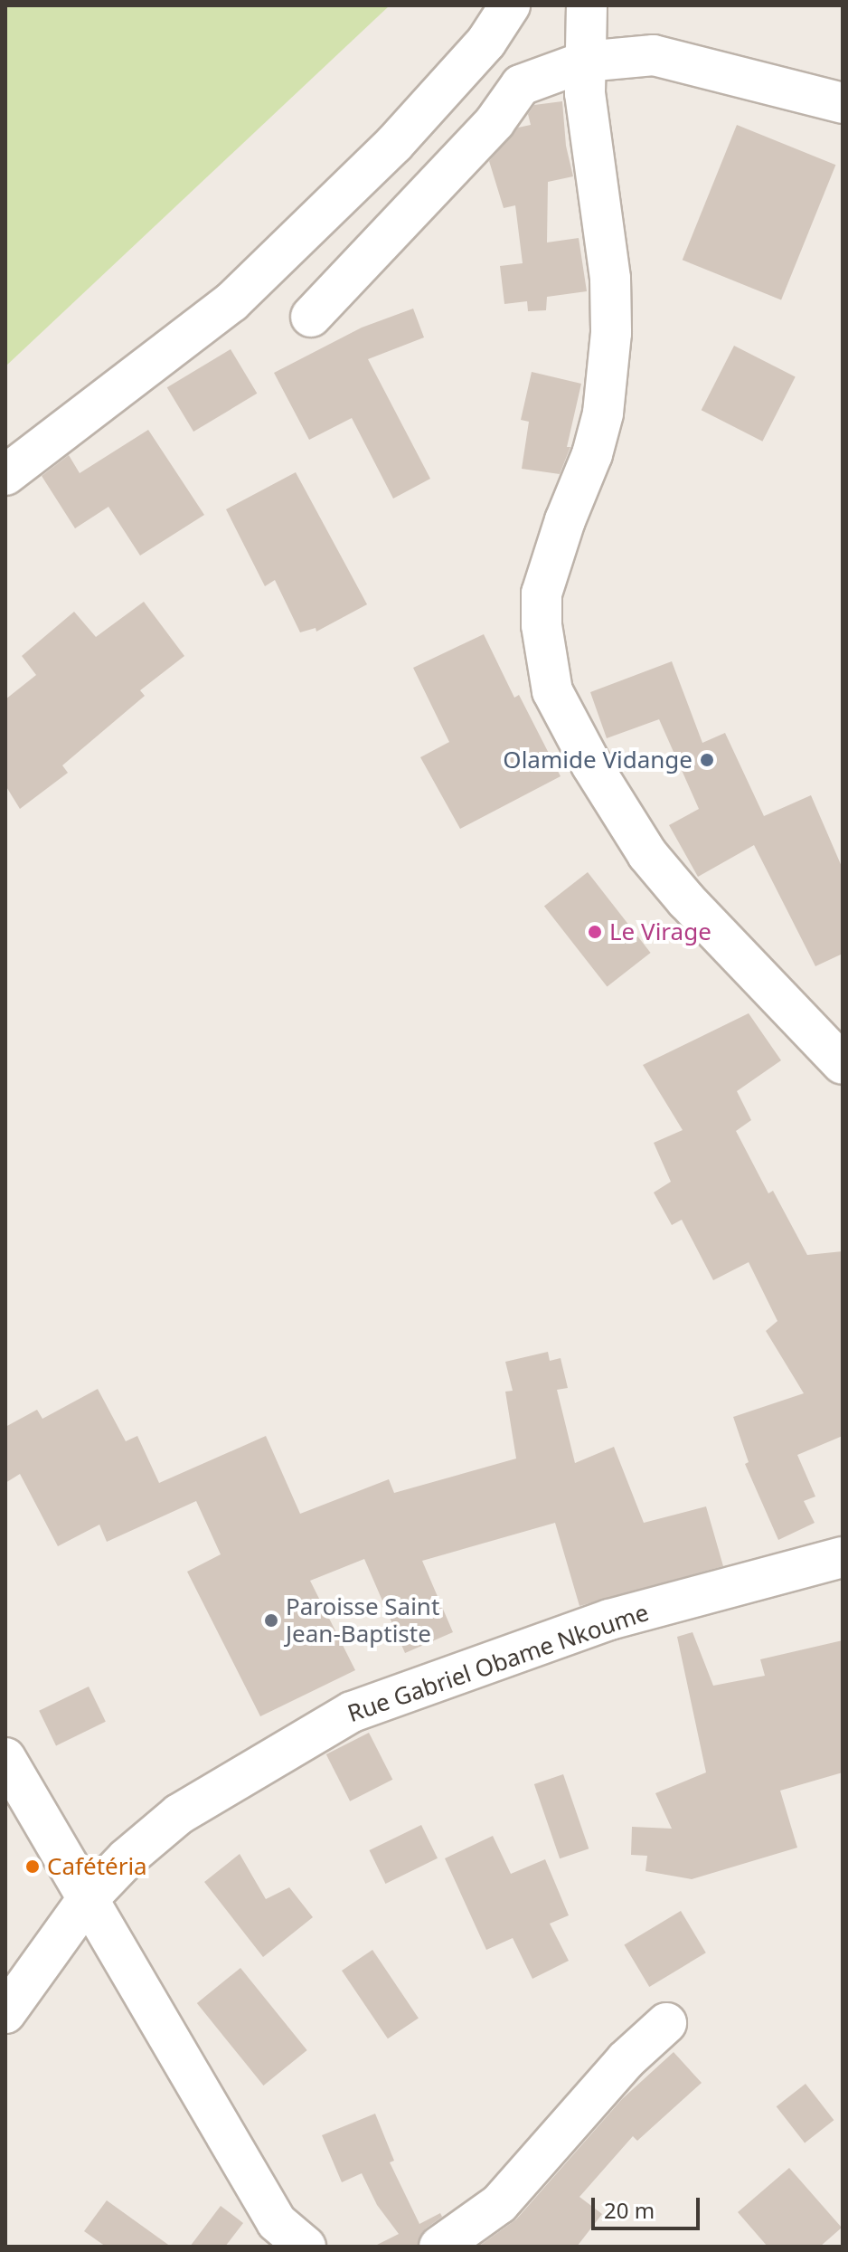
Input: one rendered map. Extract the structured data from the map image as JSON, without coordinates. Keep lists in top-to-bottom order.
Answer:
{
  "streets": {
    "street": ["Rue Gabriel Obame Nkoume"]
  },
  "places": [
    "Olamide Vidange",
    "Le Virage",
    "Paroisse Saint Jean-Baptiste",
    "Cafétéria"
  ],
  "scale_bar": "20 m"
}
